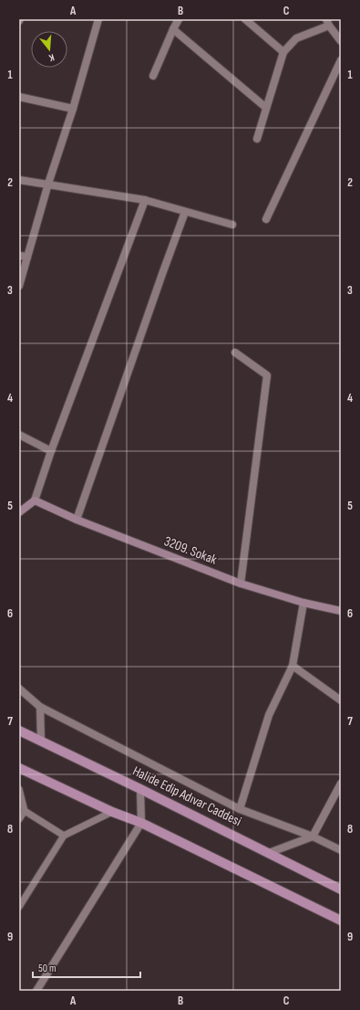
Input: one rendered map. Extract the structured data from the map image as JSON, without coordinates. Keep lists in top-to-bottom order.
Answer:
{
  "streets": {
    "main road": ["3209. Sokak", "Halide Edip Adıvar Caddesi"]
  },
  "scale_bar": "50 m",
  "north": "bottom",
  "grid": {
    "columns": ["A", "B", "C"],
    "rows": [
      "1",
      "2",
      "3",
      "4",
      "5",
      "6",
      "7",
      "8",
      "9"
    ]
  }
}
